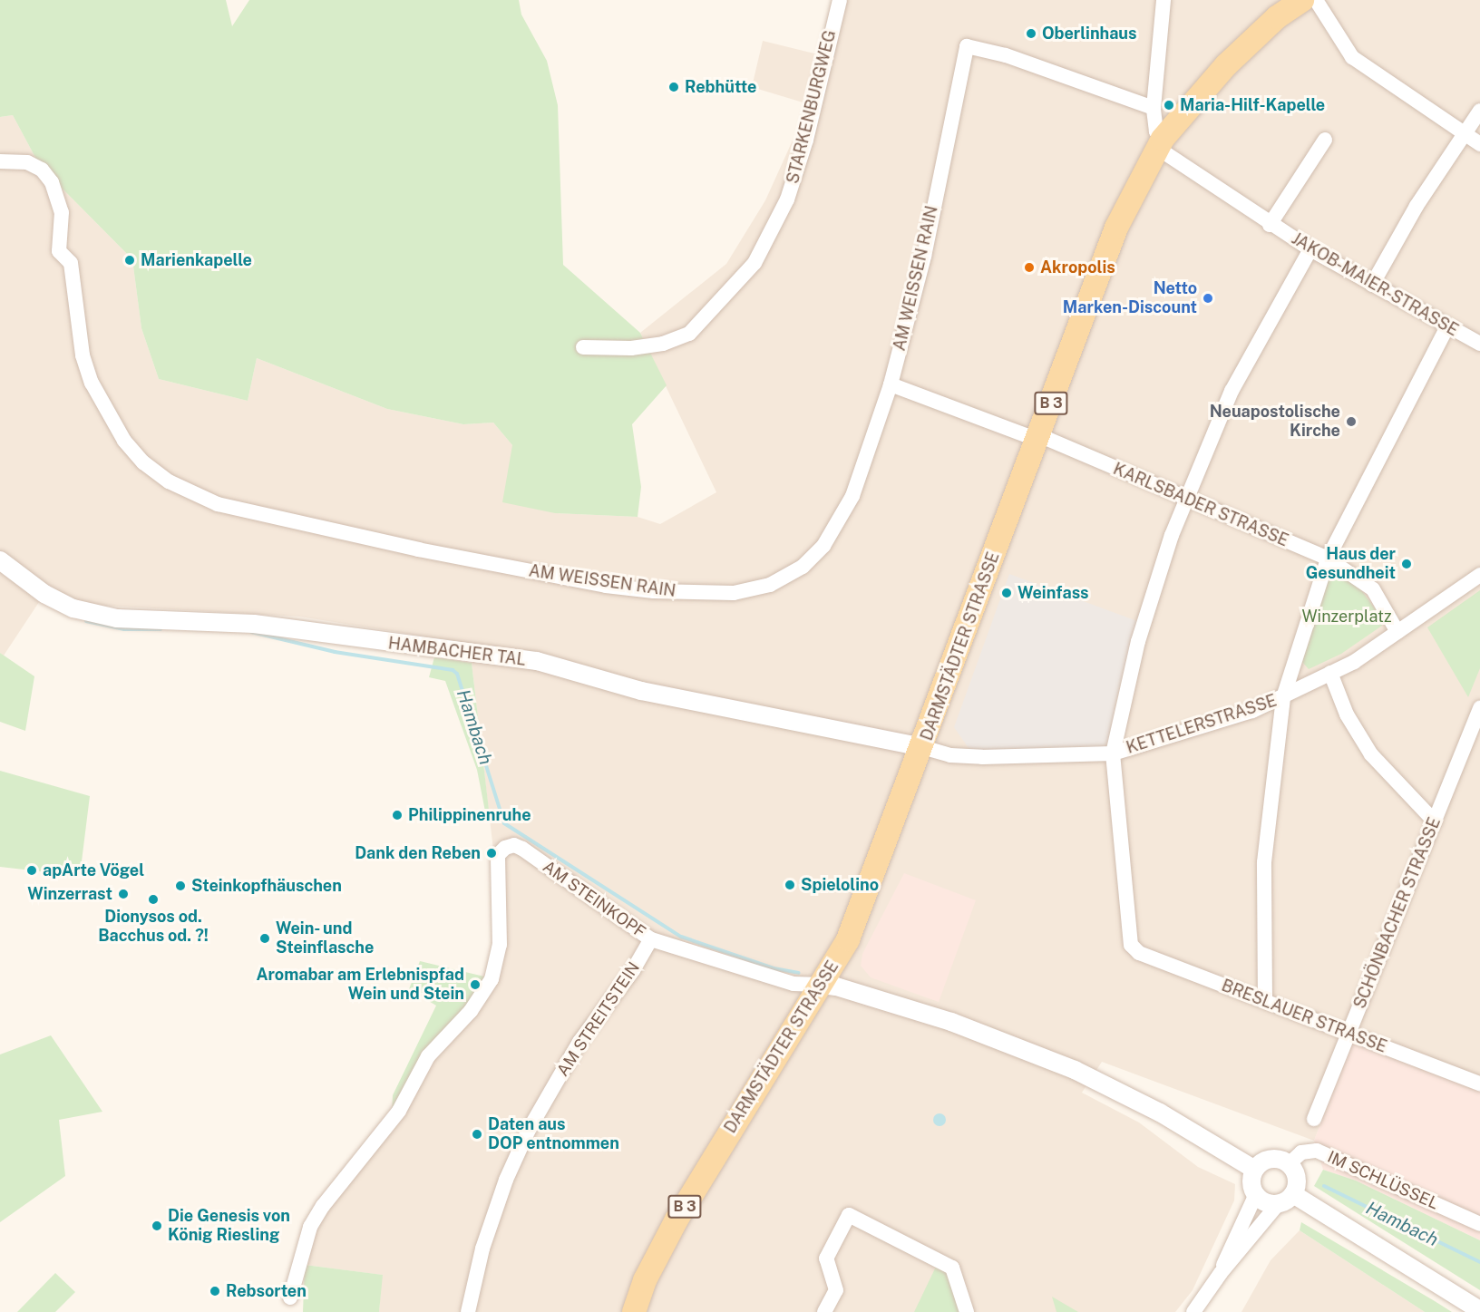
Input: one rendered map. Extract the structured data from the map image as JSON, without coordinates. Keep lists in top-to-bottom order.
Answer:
{
  "streets": {
    "main road": ["B 3", "DARMSTÄDTER STRASSE"],
    "street": [
      "STARKENBURGWEG",
      "AM WEISSEN RAIN",
      "JAKOB-MAIER-STRASSE",
      "KARLSBADER STRASSE",
      "HAMBACHER TAL",
      "KETTELERSTRASSE",
      "AM STEINKOPF",
      "SCHÖNBACHER STRASSE",
      "BRESLAUER STRASSE",
      "AM STREITSTEIN",
      "IM SCHLÜSSEL"
    ]
  },
  "crossings": [
    ["AM WEISSEN RAIN", "KARLSBADER STRASSE"],
    ["JAKOB-MAIER-STRASSE", "DARMSTÄDTER STRASSE"],
    ["KARLSBADER STRASSE", "DARMSTÄDTER STRASSE"],
    ["KARLSBADER STRASSE", "KETTELERSTRASSE"],
    ["DARMSTÄDTER STRASSE", "HAMBACHER TAL"],
    ["DARMSTÄDTER STRASSE", "KETTELERSTRASSE"],
    ["DARMSTÄDTER STRASSE", "AM STEINKOPF"],
    ["HAMBACHER TAL", "KETTELERSTRASSE"],
    ["KETTELERSTRASSE", "BRESLAUER STRASSE"],
    ["AM STEINKOPF", "AM STREITSTEIN"],
    ["SCHÖNBACHER STRASSE", "BRESLAUER STRASSE"]
  ],
  "water": ["Hambach"],
  "parks": ["Winzerplatz"],
  "places": [
    "Oberlinhaus",
    "Rebhütte",
    "Maria-Hilf-Kapelle",
    "Marienkapelle",
    "Akropolis",
    "Netto Marken-Discount",
    "Neuapostolische Kirche",
    "Haus der Gesundheit",
    "Weinfass",
    "Philippinenruhe",
    "Dank den Reben",
    "apArte Vögel",
    "Spielolino",
    "Steinkopfhäuschen",
    "Winzerrast",
    "Dionysos od. Bacchus od. ?!",
    "Wein- und Steinflasche",
    "Aromabar am Erlebnispfad Wein und Stein",
    "Daten aus DOP entnommen",
    "Die Genesis von König Riesling",
    "Rebsorten"
  ]
}
